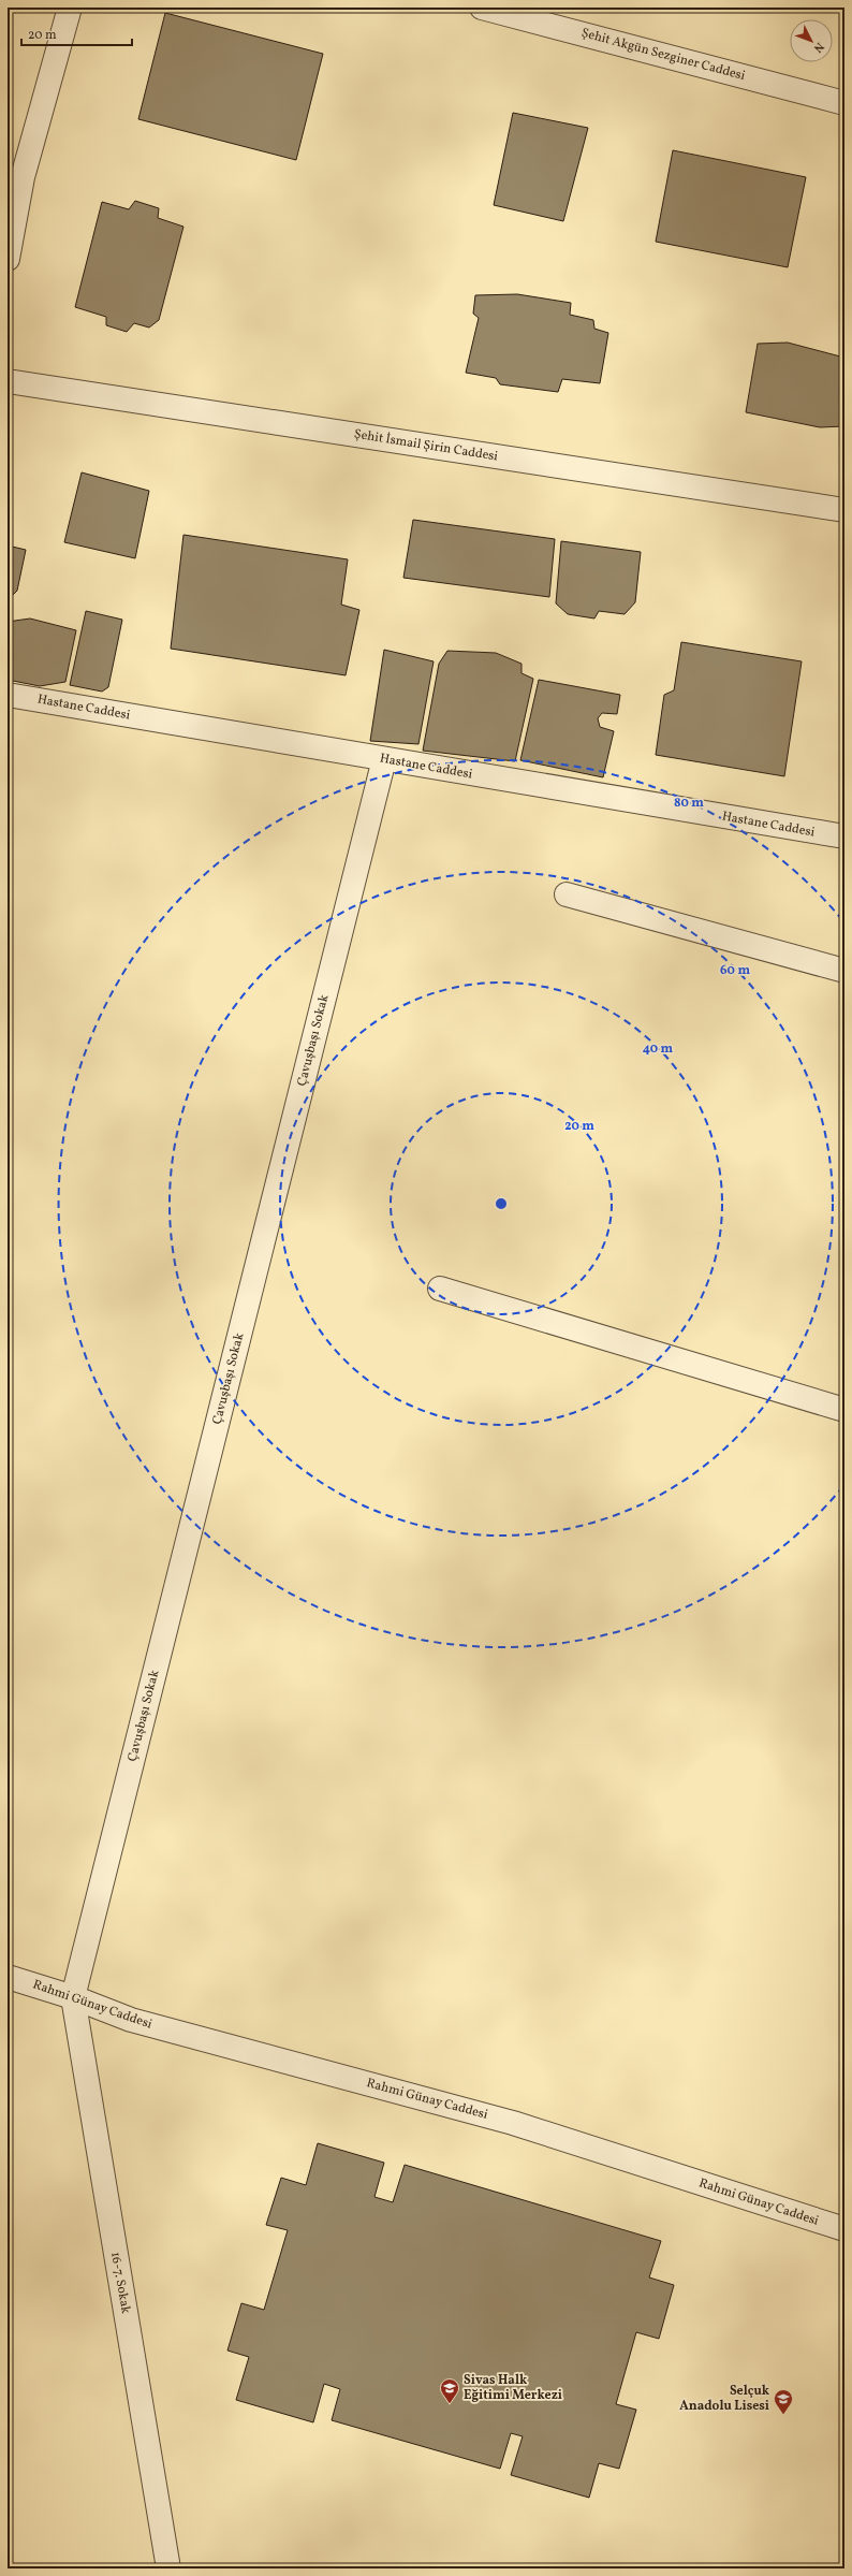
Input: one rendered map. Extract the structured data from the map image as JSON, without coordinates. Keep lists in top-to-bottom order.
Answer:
{
  "streets": {
    "street": [
      "Şehit Akgün Sezginer Caddesi",
      "Şehit İsmail Şirin Caddesi",
      "Hastane Caddesi",
      "Çavuşbaşı Sokak",
      "Rahmi Günay Caddesi",
      "16-7. Sokak"
    ]
  },
  "crossings": [
    ["Hastane Caddesi", "Çavuşbaşı Sokak"],
    ["Çavuşbaşı Sokak", "Rahmi Günay Caddesi"],
    ["Çavuşbaşı Sokak", "16-7. Sokak"],
    ["Rahmi Günay Caddesi", "16-7. Sokak"]
  ],
  "places": {
    "school or university": ["Sivas Halk Eğitimi Merkezi", "Selçuk Anadolu Lisesi"]
  },
  "scale_bar": "20 m",
  "north": "bottom right",
  "rings": [
    "80 m",
    "60 m",
    "40 m",
    "20 m"
  ]
}
